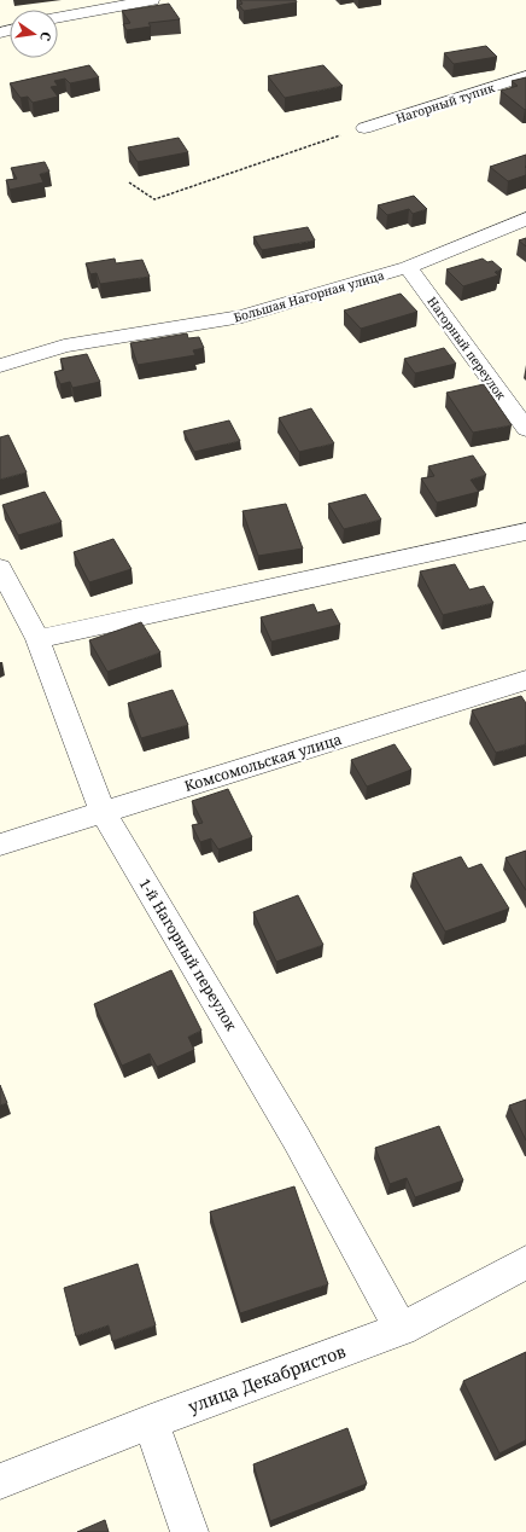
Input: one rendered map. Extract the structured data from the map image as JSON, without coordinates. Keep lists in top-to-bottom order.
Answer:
{
  "streets": {
    "street": [
      "Нагорный тупик",
      "Большая Нагорная улица",
      "Нагорный переулок",
      "Комсомольская улица",
      "1-й Нагорный переулок",
      "улица Декабристов"
    ]
  },
  "crossings": [
    ["Большая Нагорная улица", "Нагорный переулок"],
    ["Комсомольская улица", "1-й Нагорный переулок"],
    ["1-й Нагорный переулок", "улица Декабристов"]
  ],
  "north": "right"
}
